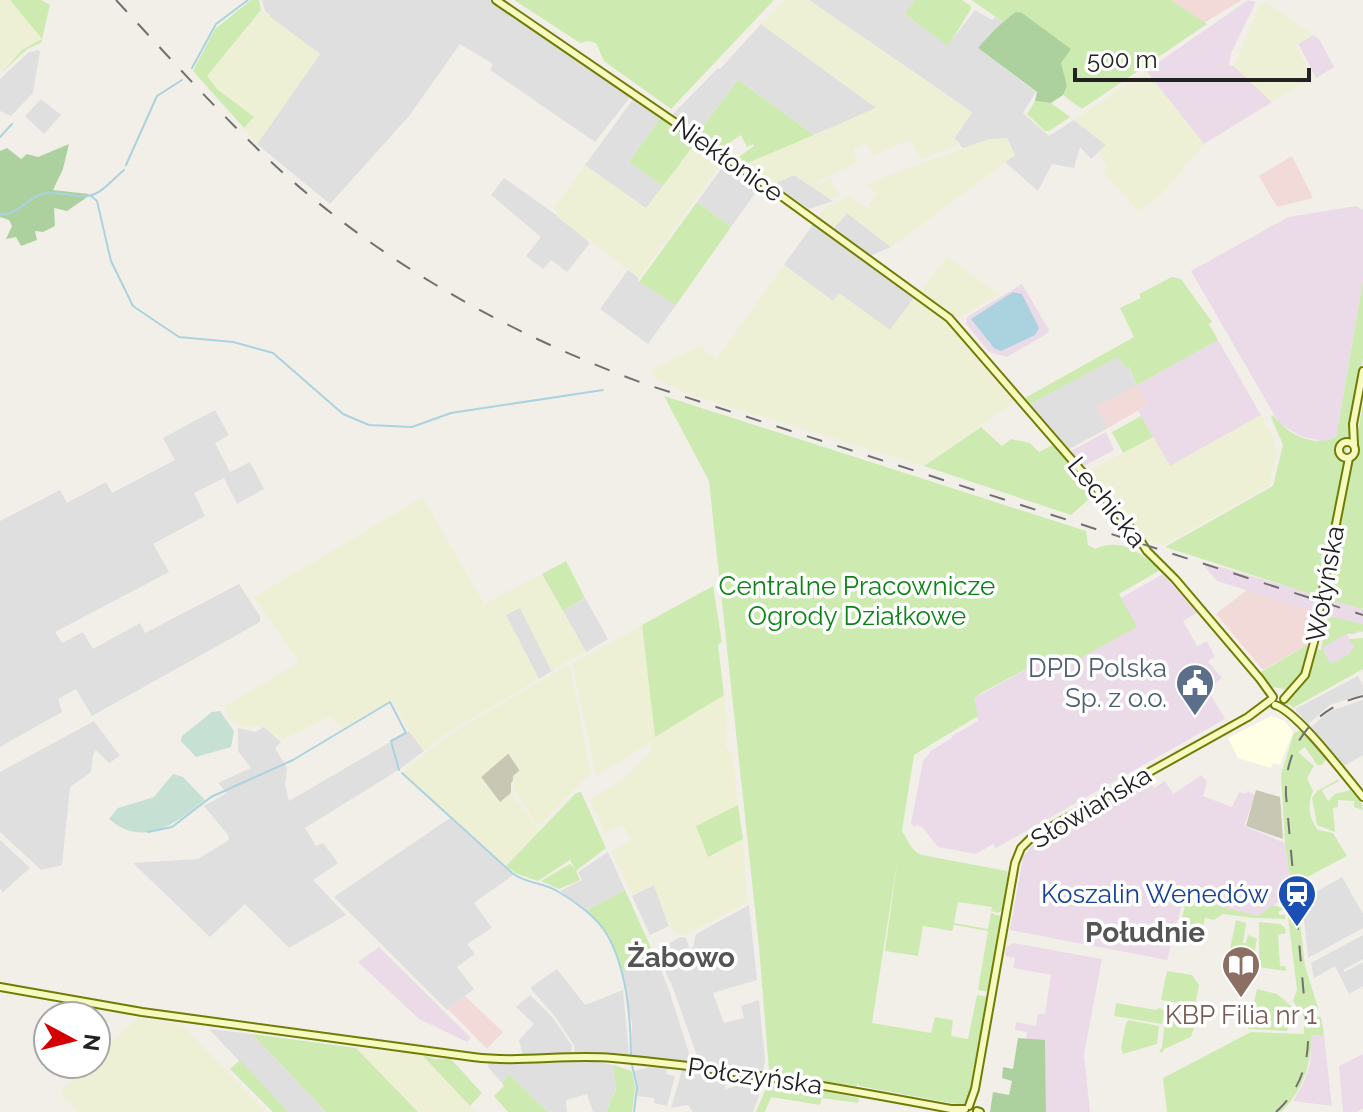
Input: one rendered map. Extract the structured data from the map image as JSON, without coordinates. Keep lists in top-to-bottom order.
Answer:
{
  "streets": {
    "main road": [
      "Niekłonice",
      "Lechicka",
      "Wołyńska",
      "Słowiańska",
      "Połczyńska"
    ]
  },
  "crossings": [
    ["Niekłonice", "Lechicka"],
    ["Lechicka", "Wołyńska"],
    ["Lechicka", "Słowiańska"],
    ["Wołyńska", "Słowiańska"],
    ["Słowiańska", "Połczyńska"]
  ],
  "districts": ["Południe", "Żabowo"],
  "parks": ["Centralne Pracownicze Ogrody Działkowe"],
  "places": {
    "public building": ["DPD Polska Sp. z o.o."],
    "station": ["Koszalin Wenedów"],
    "library": ["KBP Filia nr 1"]
  },
  "scale_bar": "500 m",
  "north": "right"
}
